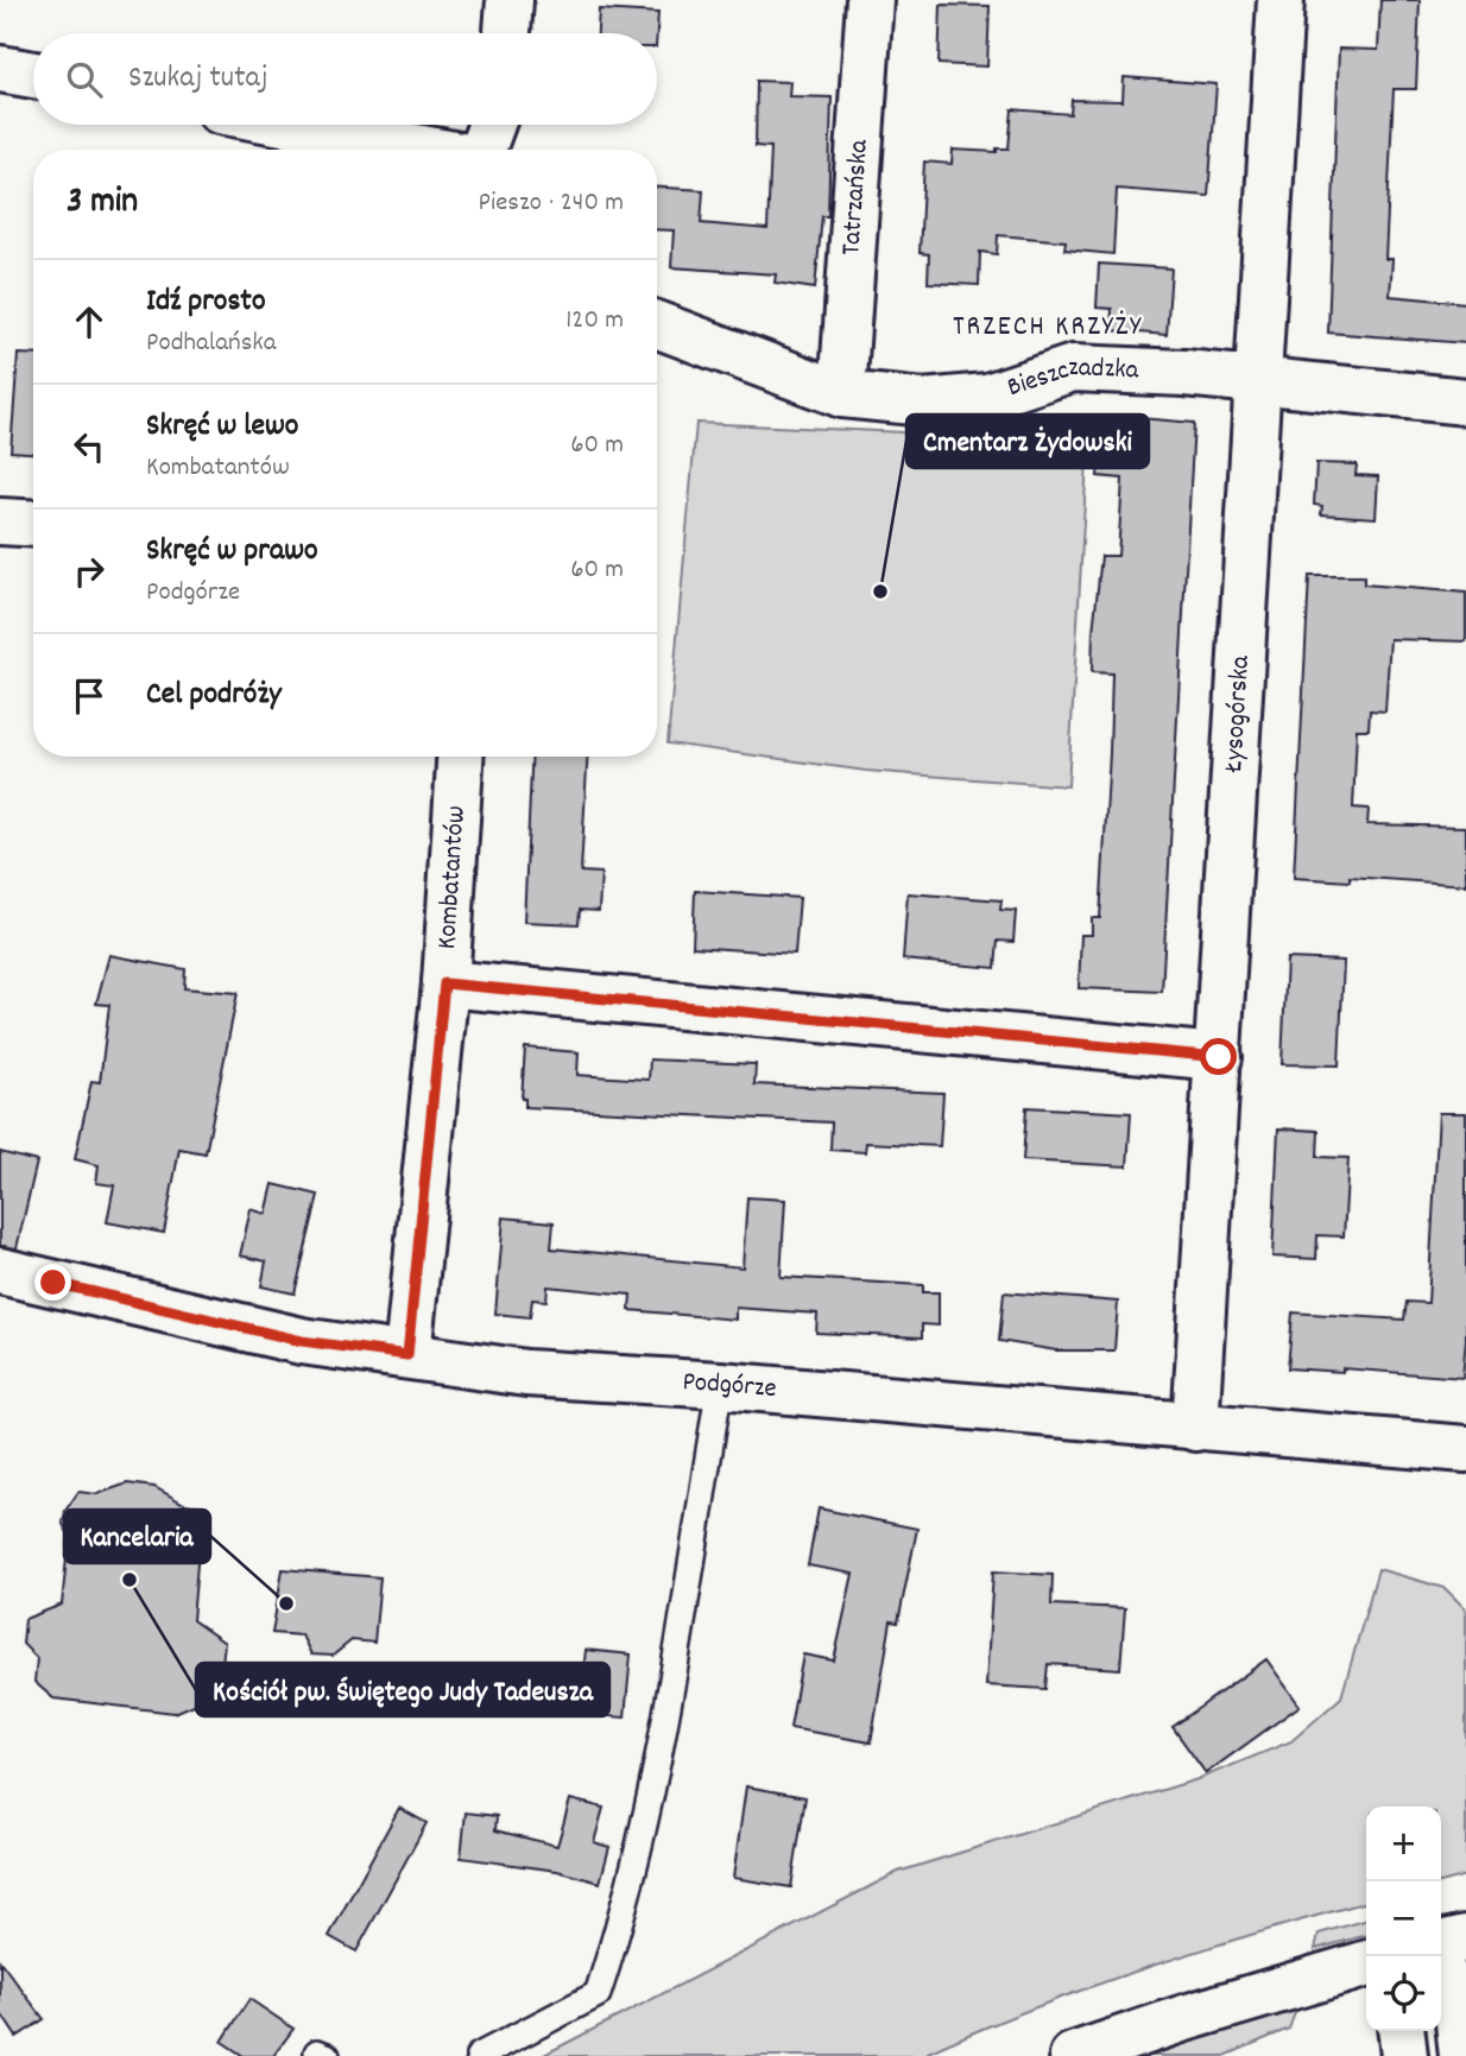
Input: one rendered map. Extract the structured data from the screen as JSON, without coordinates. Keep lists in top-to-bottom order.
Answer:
{
  "streets": {
    "street": [
      "Tatrzańska",
      "Bieszczadzka",
      "Łysogórska",
      "Kombatantów",
      "Podgórze"
    ]
  },
  "crossings": [
    ["Tatrzańska", "Bieszczadzka"],
    ["Bieszczadzka", "Łysogórska"],
    ["Łysogórska", "Podgórze"],
    ["Kombatantów", "Podgórze"]
  ],
  "districts": ["TRZECH KRZYŻY"],
  "places": ["Cmentarz Żydowski", "Kościół pw. Świętego Judy Tadeusza", "Kancelaria"],
  "page": {
    "search": "Szukaj tutaj",
    "heading": ["3 min", "Pieszo · 240 m"],
    "list": [
      ["Idź prosto", "Podhalańska", "120 m"],
      ["Skręć w lewo", "Kombatantów", "60 m"],
      ["Skręć w prawo", "Podgórze", "60 m"],
      "Cel podróży"
    ],
    "map_buttons": ["+", "−"]
  }
}
